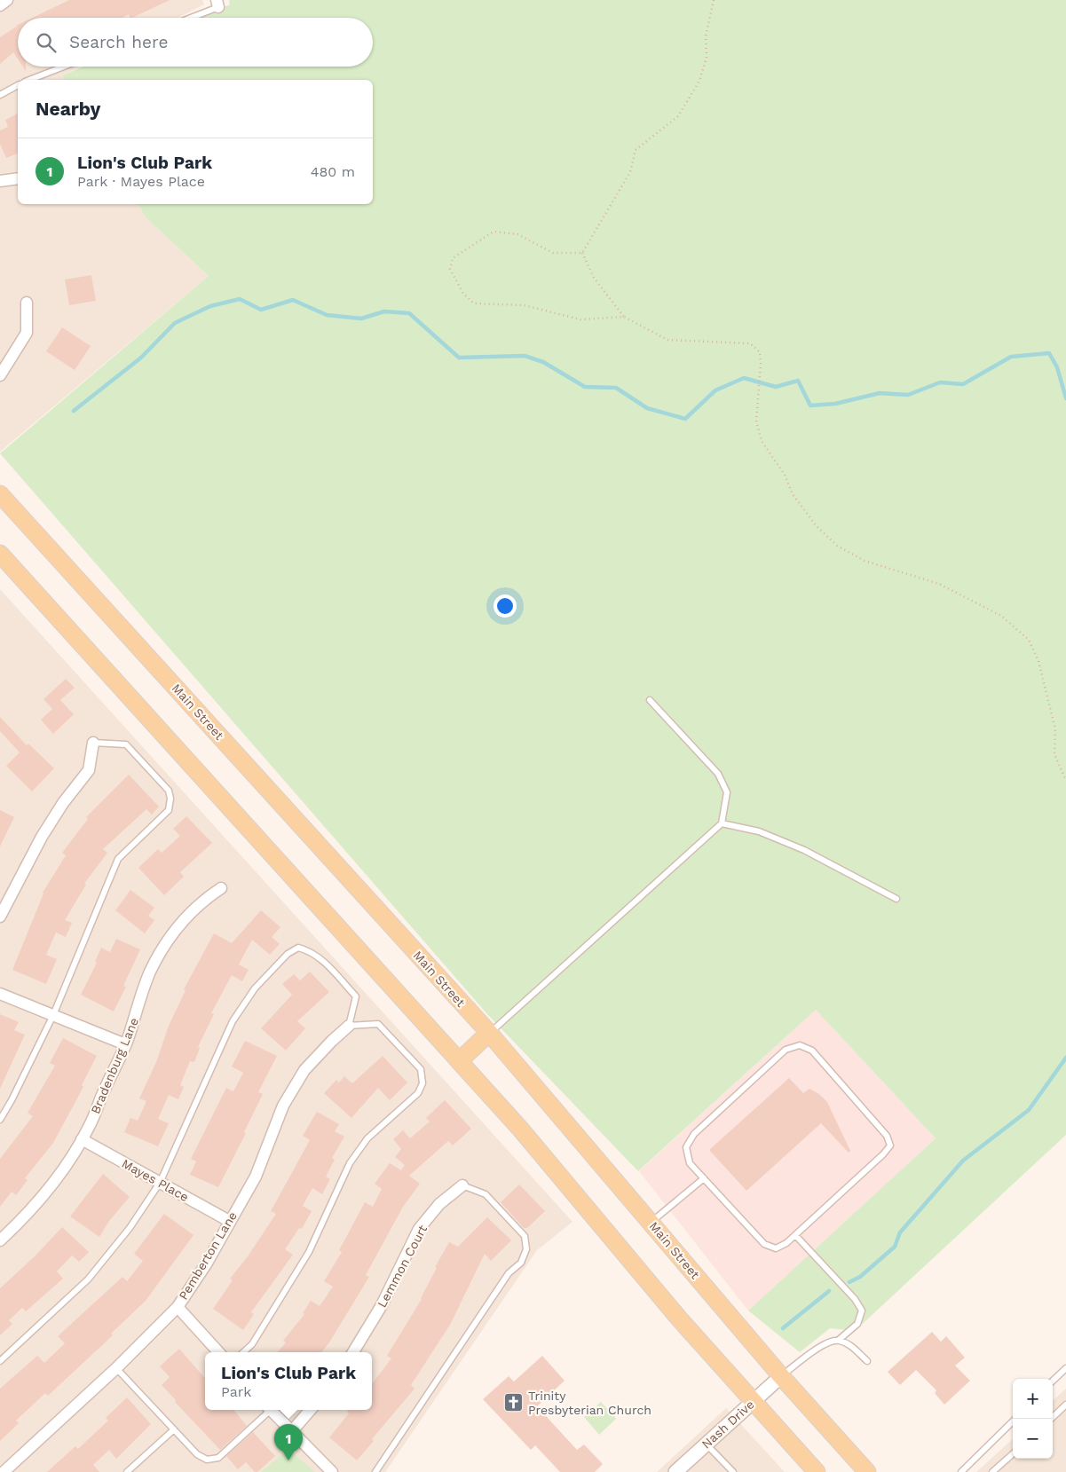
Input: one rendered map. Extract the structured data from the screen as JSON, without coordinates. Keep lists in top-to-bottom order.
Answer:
{
  "streets": {
    "main road": ["Main Street"],
    "street": [
      "Bradenburg Lane",
      "Mayes Place",
      "Pemberton Lane",
      "Lemmon Court",
      "Nash Drive"
    ]
  },
  "crossings": [
    ["Main Street", "Nash Drive"],
    ["Bradenburg Lane", "Mayes Place"],
    ["Mayes Place", "Pemberton Lane"]
  ],
  "places": {
    "church": ["Trinity Presbyterian Church"]
  },
  "page": {
    "search": "Search here",
    "heading": "Nearby",
    "list": [
      {
        "mark": "1",
        "name": "Lion's Club Park",
        "note": "Park · Mayes Place",
        "value": "480 m"
      }
    ],
    "popup": ["Lion's Club Park", "Park"],
    "map_buttons": ["+", "−"],
    "pins": "1"
  }
}
